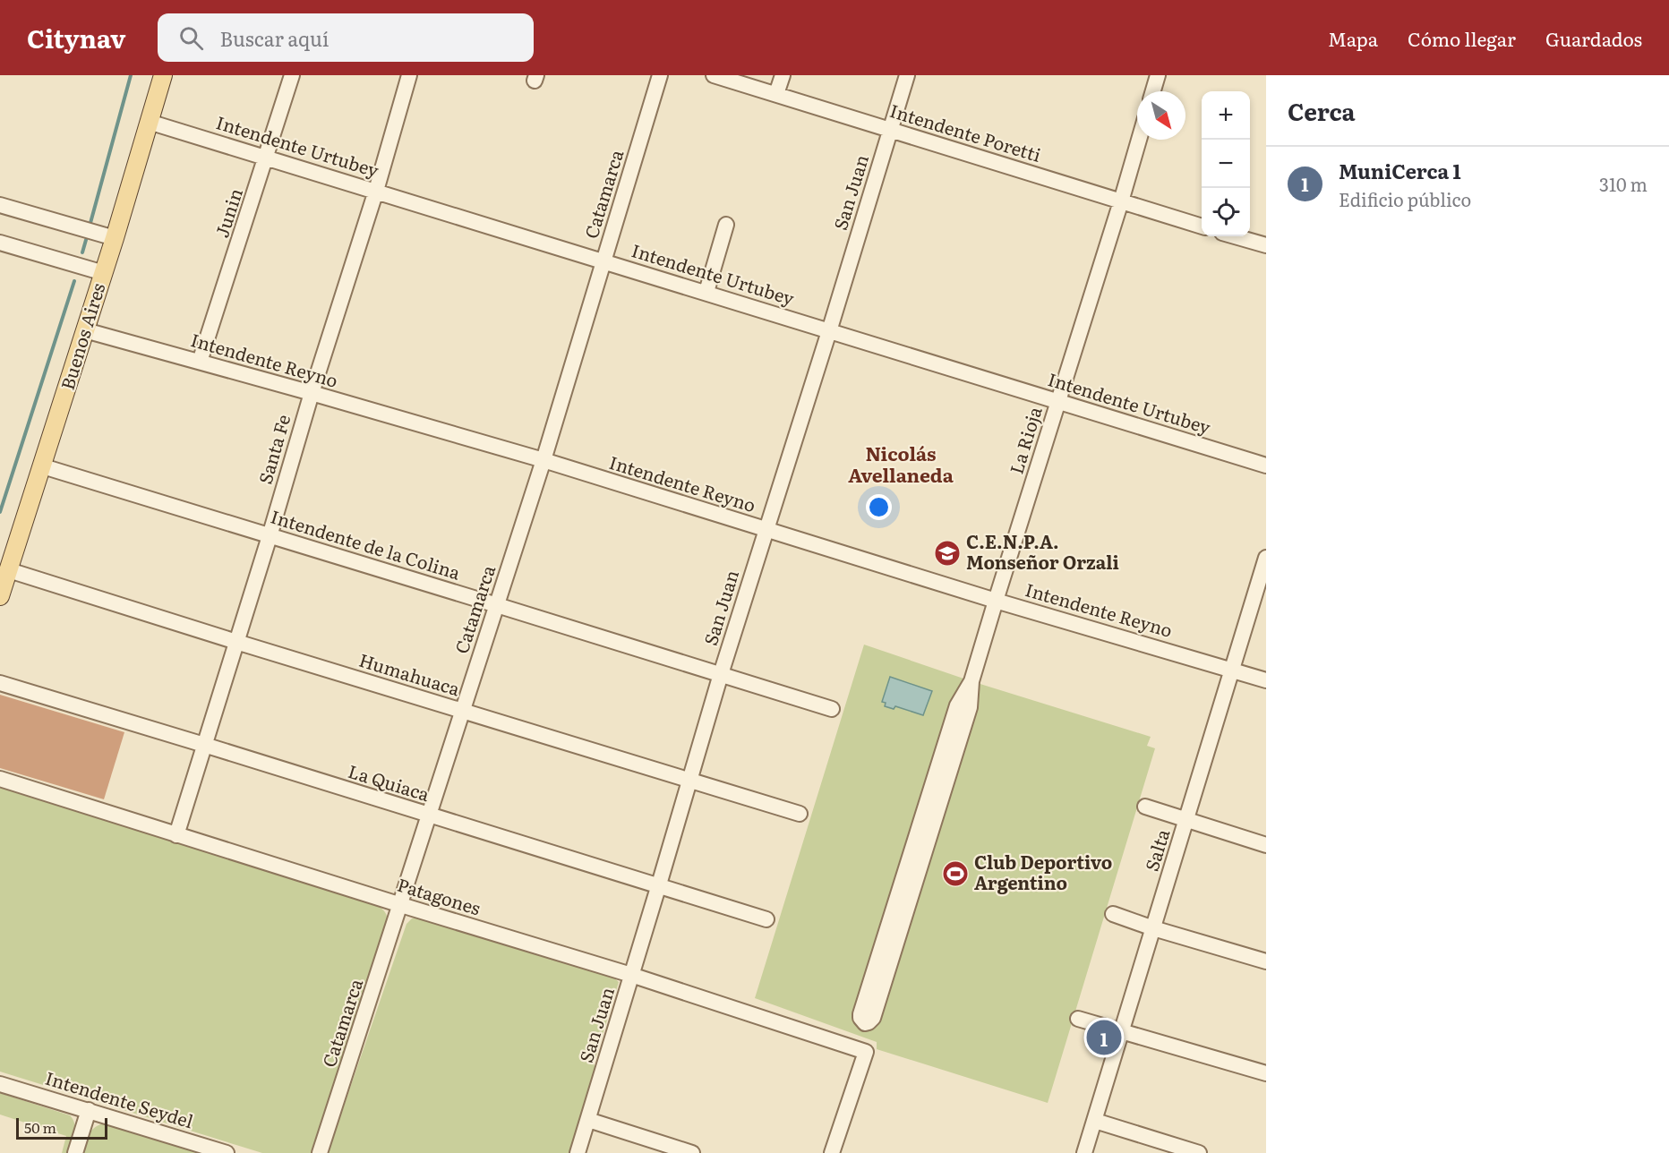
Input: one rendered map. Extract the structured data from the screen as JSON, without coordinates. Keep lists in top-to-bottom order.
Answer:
{
  "streets": {
    "main road": ["Buenos Aires"],
    "street": [
      "Intendente Poretti",
      "Intendente Urtubey",
      "San Juan",
      "Catamarca",
      "Junin",
      "Intendente Reyno",
      "La Rioja",
      "Santa Fe",
      "Intendente de la Colina",
      "Humahuaca",
      "La Quiaca",
      "Salta",
      "Patagones",
      "Intendente Seydel"
    ]
  },
  "crossings": [
    ["Intendente Poretti", "San Juan"],
    ["Intendente Poretti", "La Rioja"],
    ["Intendente Urtubey", "San Juan"],
    ["Intendente Urtubey", "Catamarca"],
    ["Intendente Urtubey", "Junin"],
    ["Intendente Urtubey", "Buenos Aires"],
    ["Intendente Urtubey", "La Rioja"],
    ["Intendente Urtubey", "Santa Fe"],
    ["San Juan", "Intendente Reyno"],
    ["San Juan", "Intendente de la Colina"],
    ["San Juan", "Humahuaca"],
    ["San Juan", "La Quiaca"],
    ["San Juan", "Patagones"],
    ["Catamarca", "Intendente Reyno"],
    ["Catamarca", "Intendente de la Colina"],
    ["Catamarca", "Humahuaca"],
    ["Catamarca", "La Quiaca"],
    ["Catamarca", "Patagones"],
    ["Junin", "Intendente Reyno"],
    ["Buenos Aires", "Intendente Reyno"],
    ["Buenos Aires", "Intendente de la Colina"],
    ["Buenos Aires", "Humahuaca"],
    ["Intendente Reyno", "La Rioja"],
    ["Intendente Reyno", "Santa Fe"],
    ["Intendente Reyno", "Salta"],
    ["Santa Fe", "Intendente de la Colina"],
    ["Santa Fe", "Humahuaca"],
    ["Santa Fe", "La Quiaca"],
    ["Santa Fe", "Patagones"]
  ],
  "districts": ["Nicolás Avellaneda"],
  "places": {
    "school or university": ["C.E.N.P.A. Monseñor Orzali"],
    "sports": ["Club Deportivo Argentino"]
  },
  "scale_bar": "50 m",
  "north": "bottom right",
  "page": {
    "header": "Citynav",
    "search": "Buscar aquí",
    "nav": ["Mapa", "Cómo llegar", "Guardados"],
    "heading": "Cerca",
    "map_buttons": ["+", "−"],
    "list": [
      {
        "mark": "1",
        "name": "MuniCerca 1",
        "note": "Edificio público",
        "value": "310 m"
      }
    ],
    "pins": "1",
    "scale": "50 m"
  }
}
